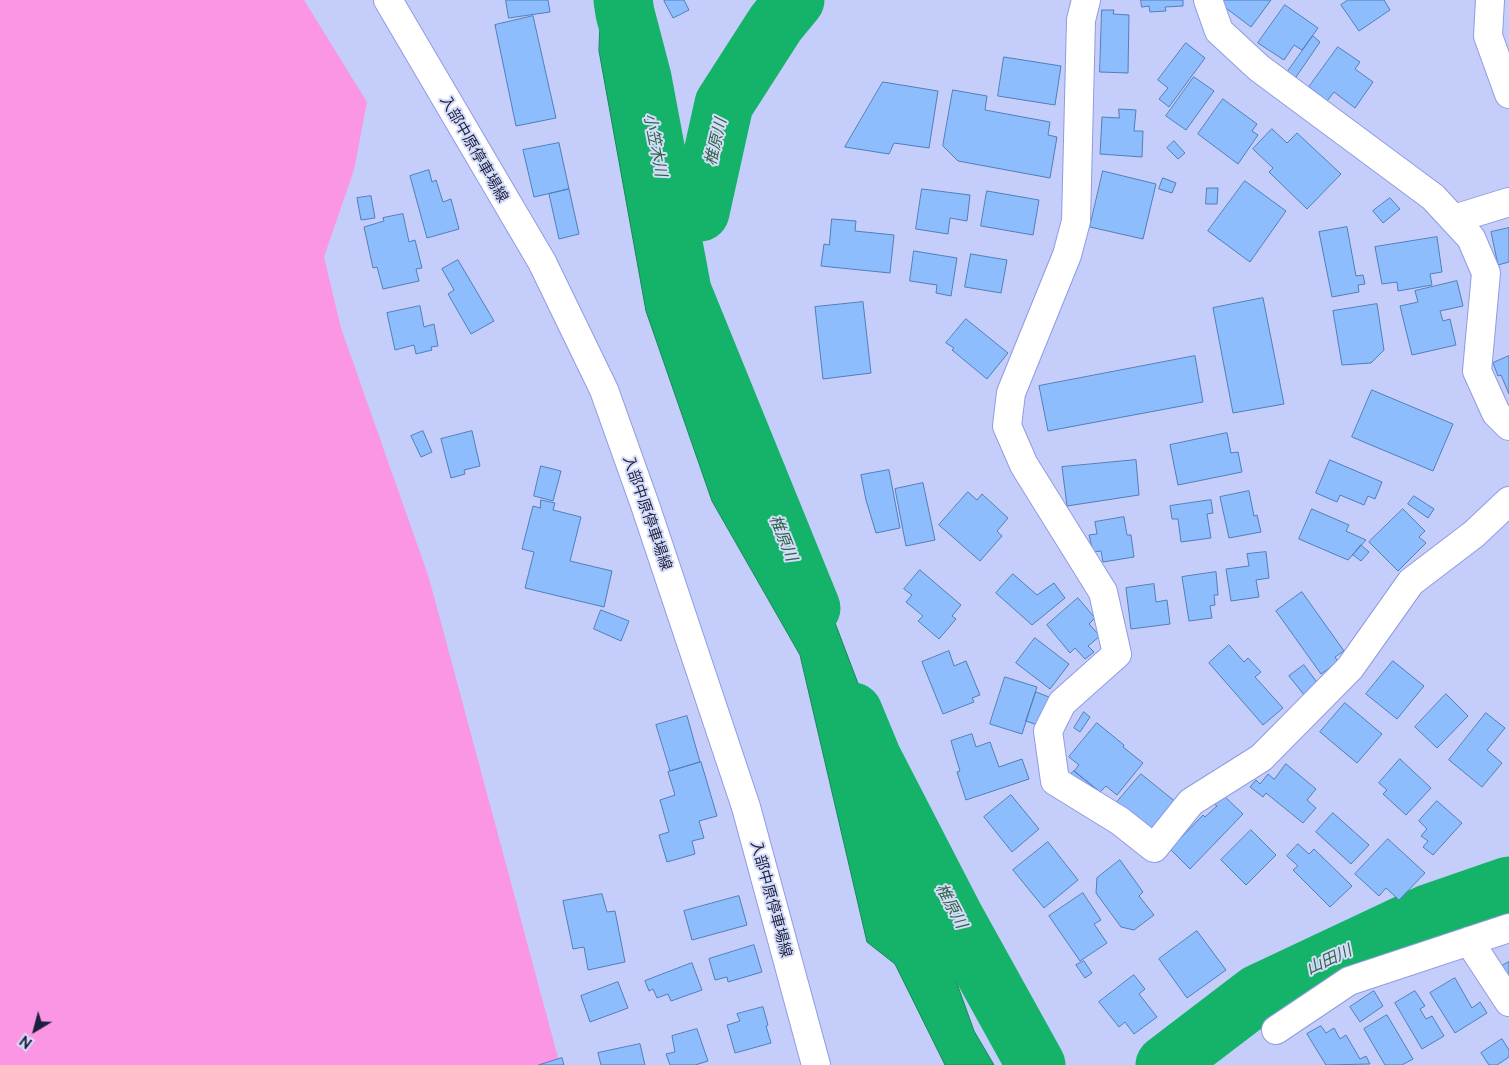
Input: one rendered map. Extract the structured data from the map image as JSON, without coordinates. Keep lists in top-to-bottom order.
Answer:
{
  "streets": {
    "street": ["入部中原停車場線"]
  },
  "water": ["椎原川", "小笠木川", "山田川"],
  "north": "bottom left"
}
